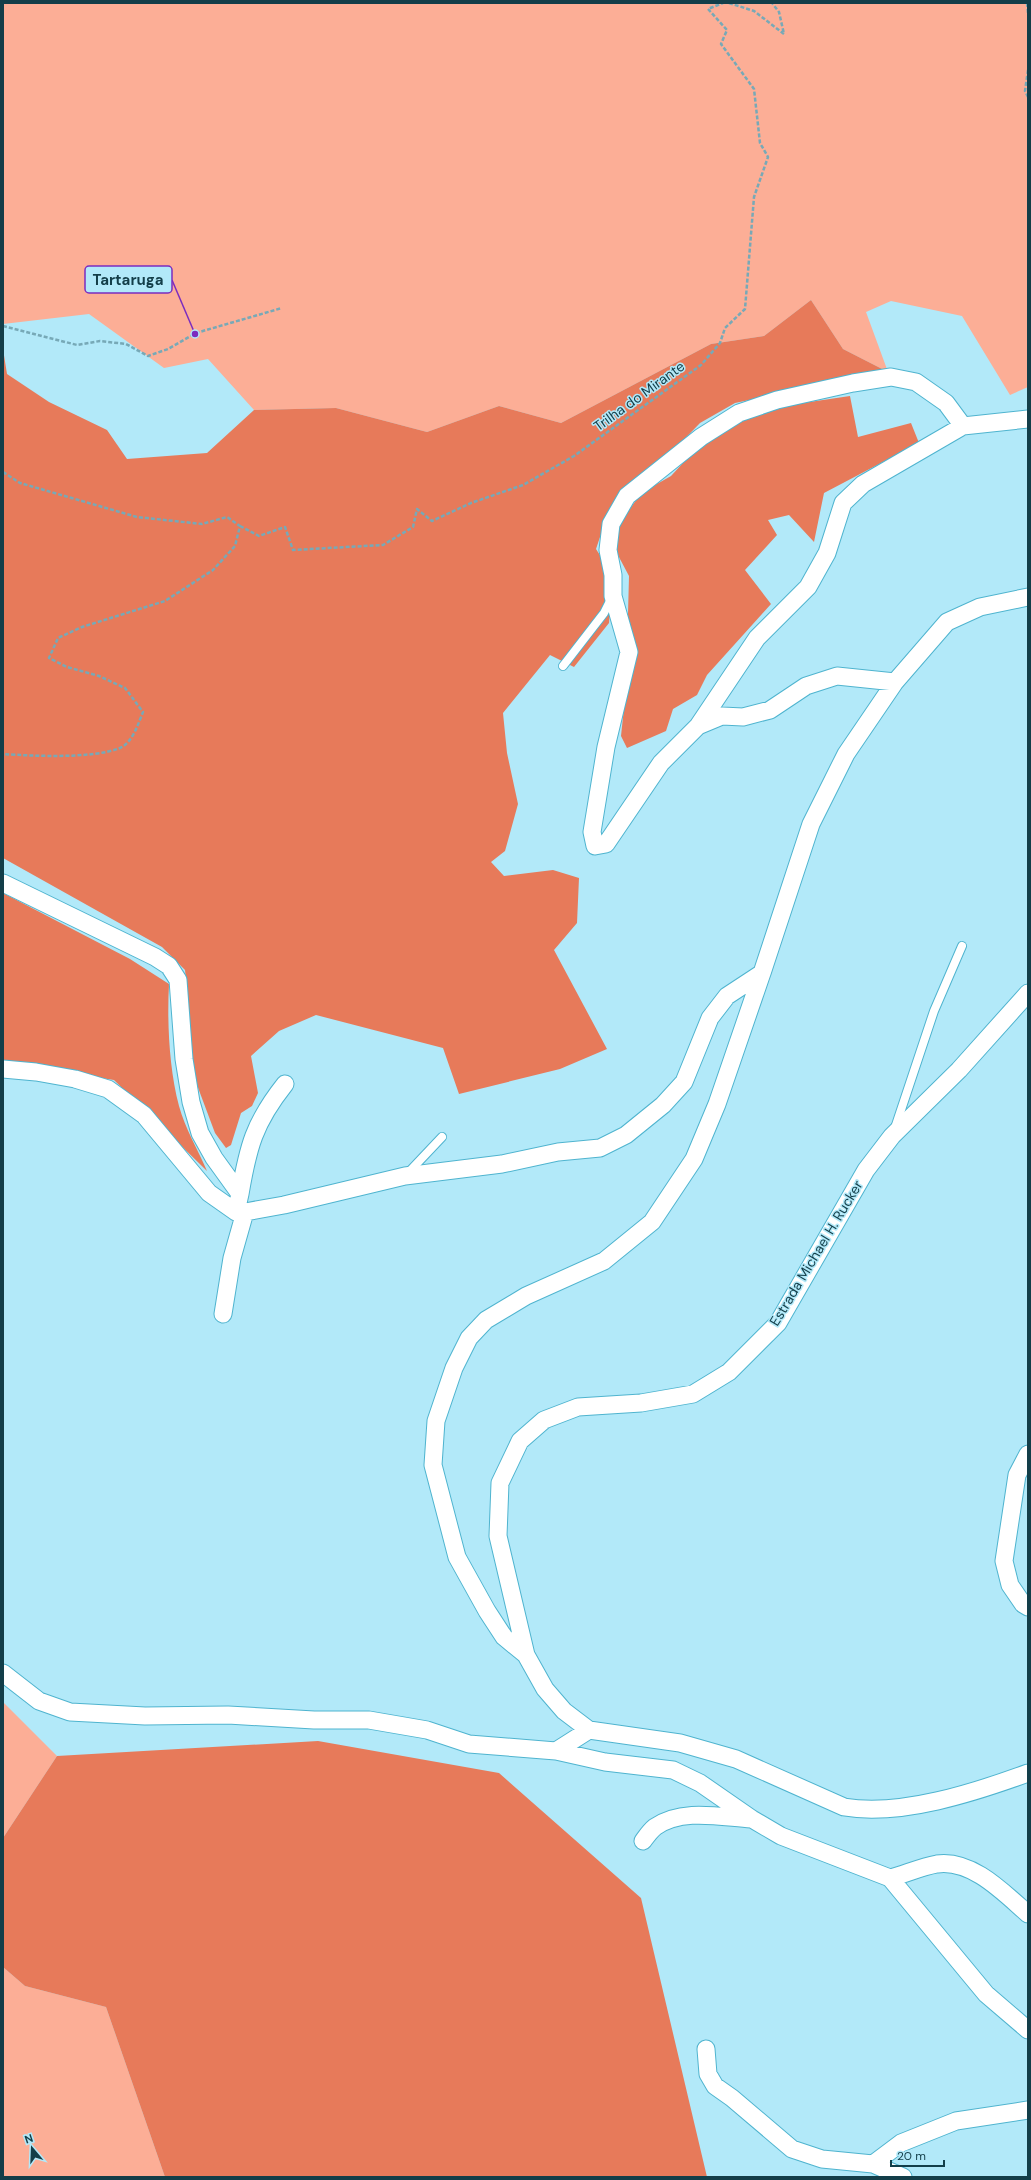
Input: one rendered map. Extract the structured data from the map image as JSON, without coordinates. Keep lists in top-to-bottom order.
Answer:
{
  "streets": {
    "street": ["Estrada Michael H. Rucker"],
    "path": ["Trilha do Mirante"]
  },
  "places": ["Tartaruga"],
  "scale_bar": "20 m",
  "north": "top"
}
